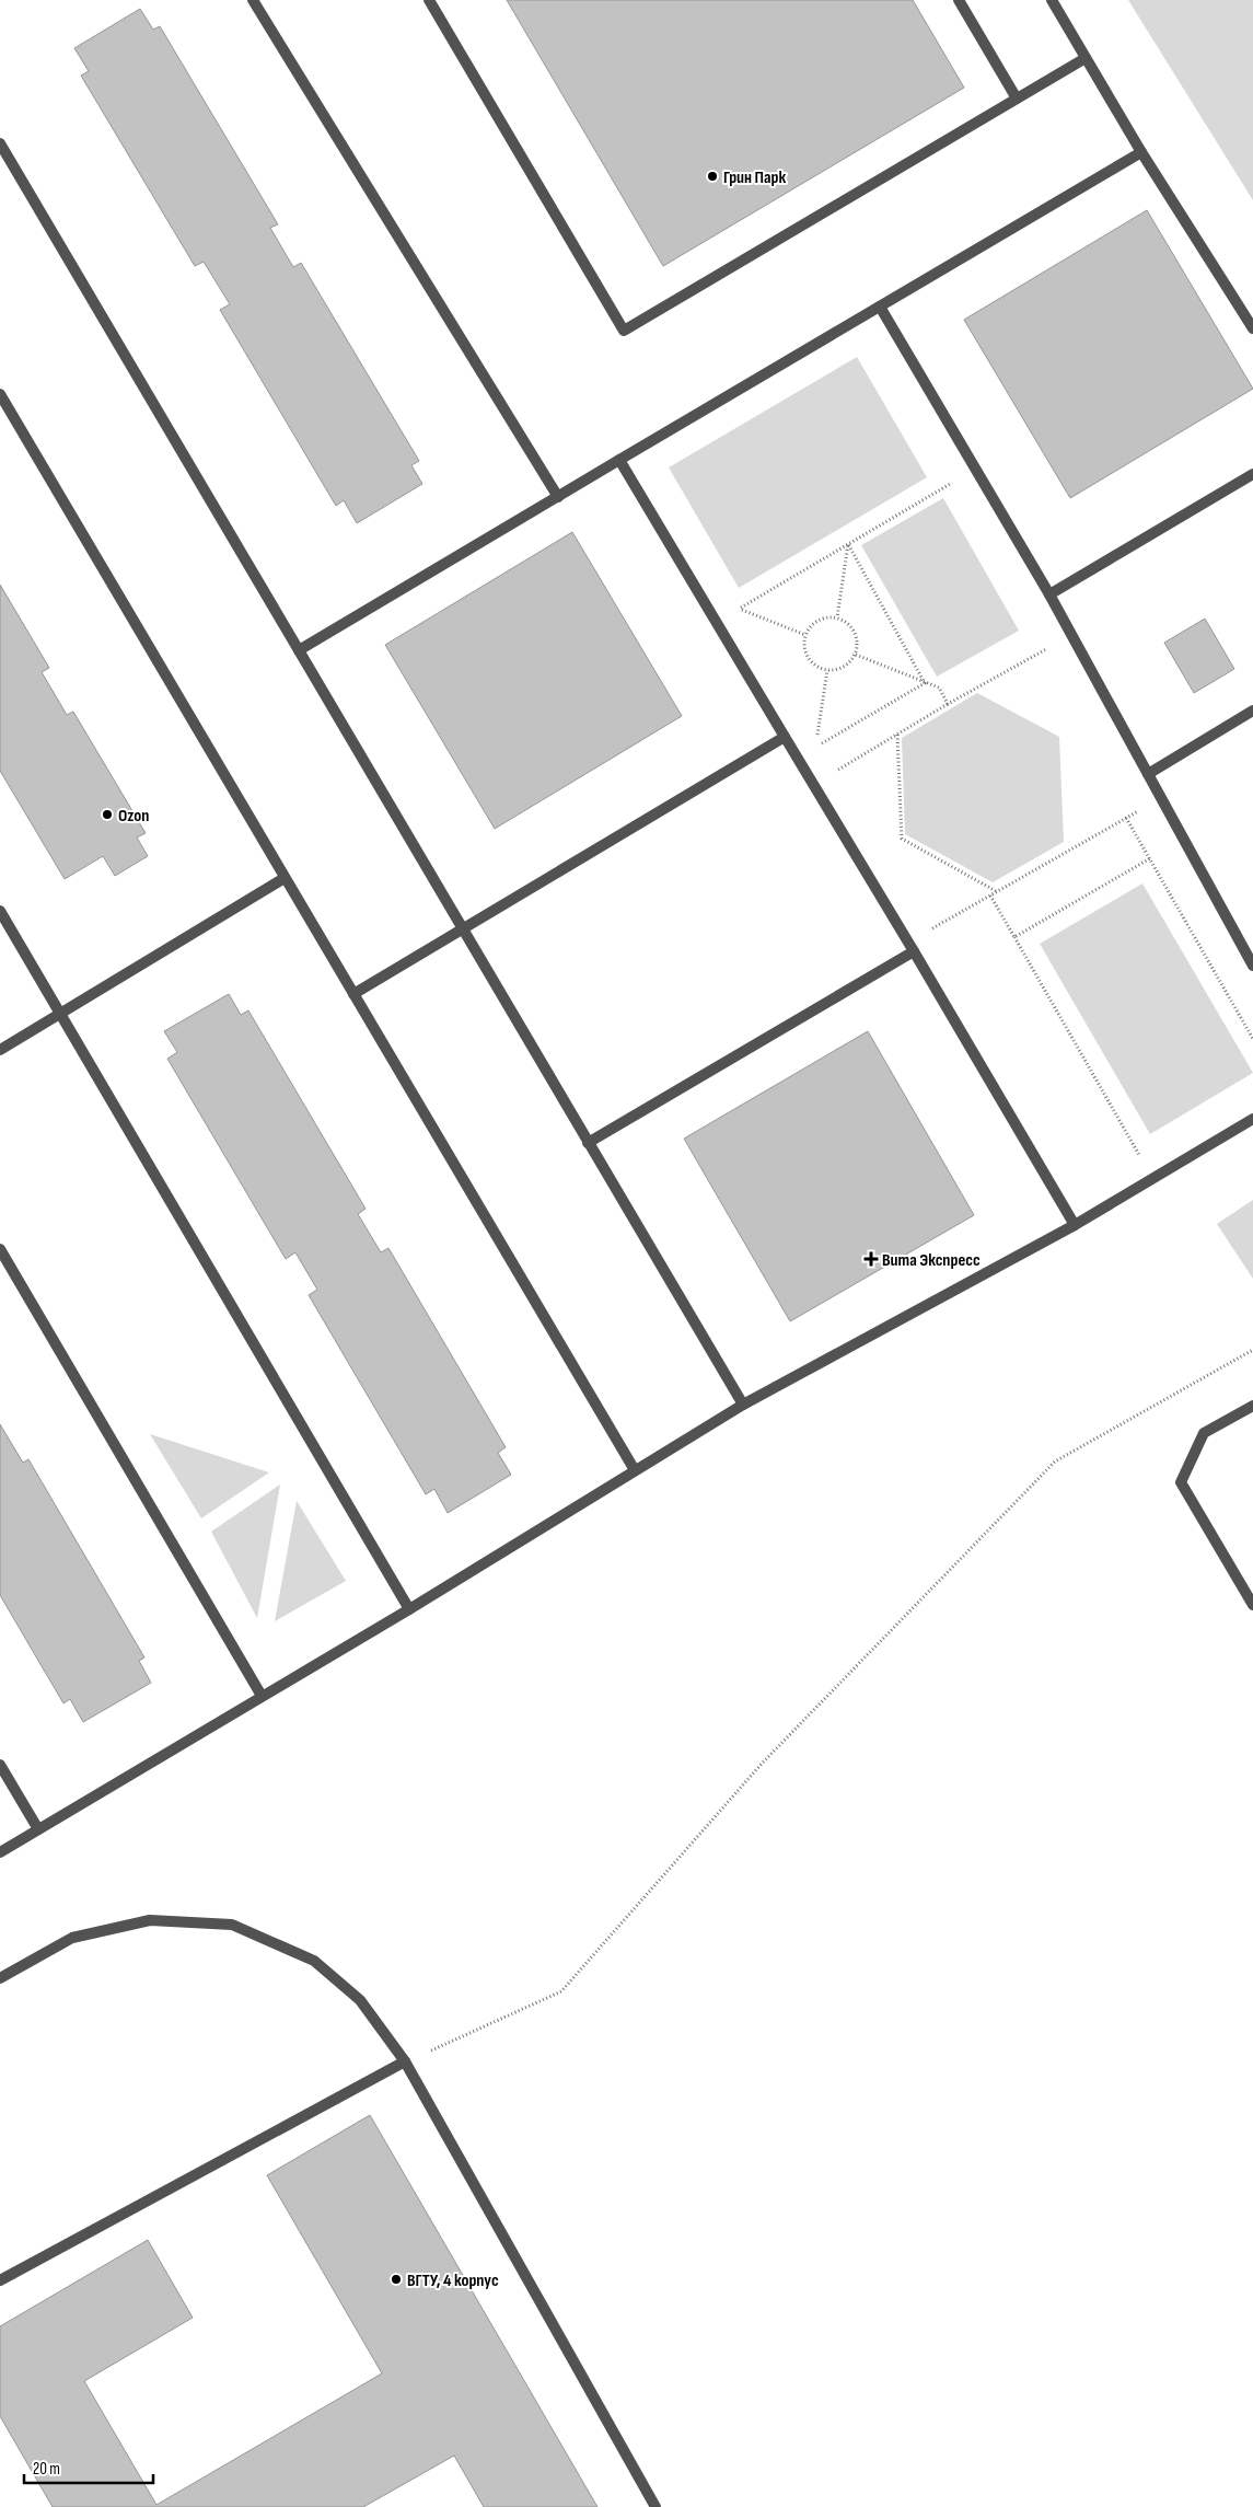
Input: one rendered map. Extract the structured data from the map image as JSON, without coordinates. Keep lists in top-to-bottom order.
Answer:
{
  "places": {
    "other": ["Грин Парк", "Ozon", "ВГТУ, 4 корпус"],
    "health": ["Вита Экспресс"]
  },
  "scale_bar": "20 m"
}
